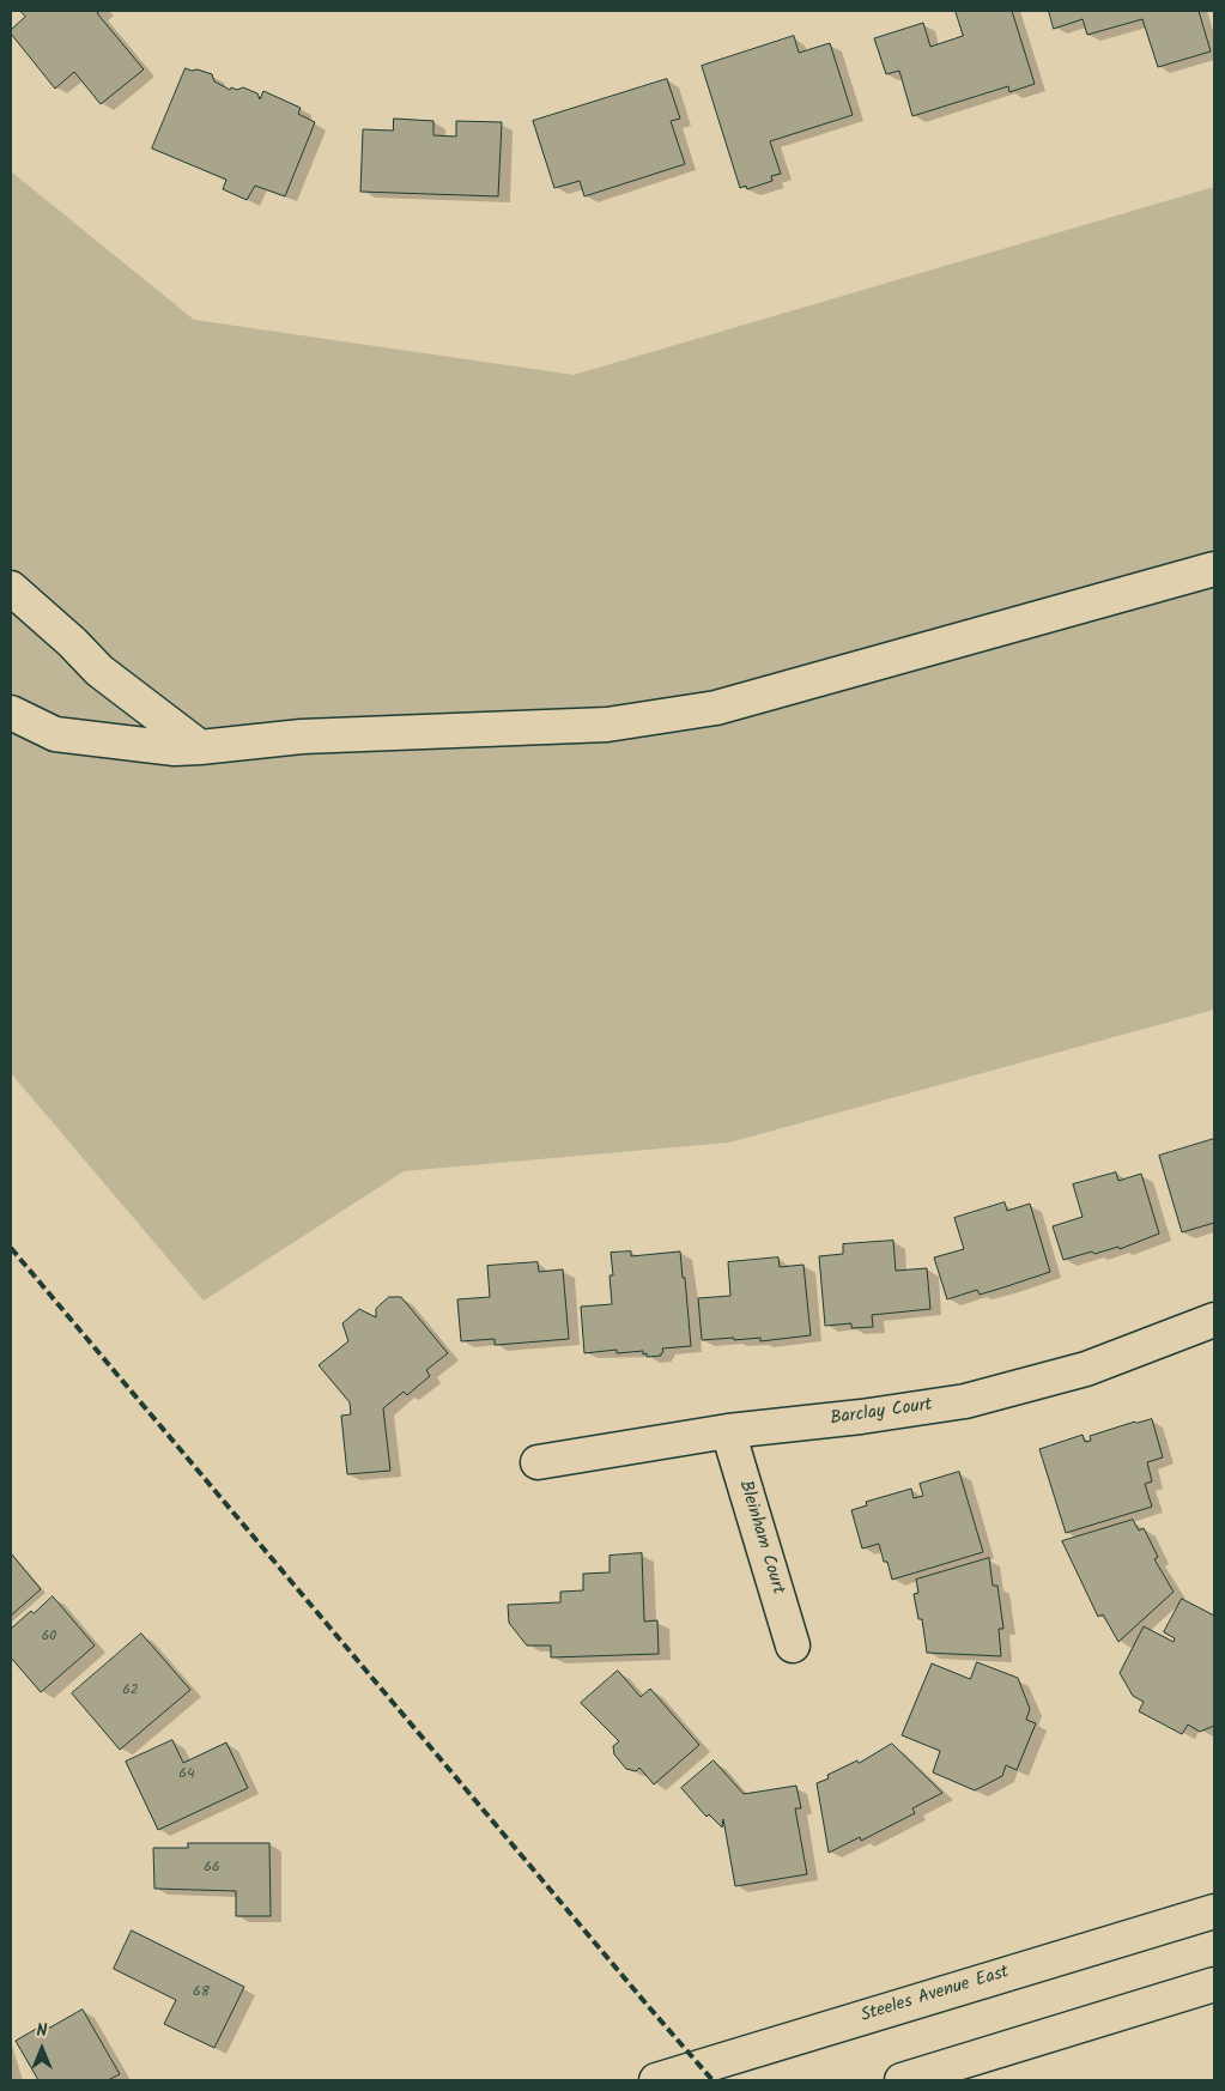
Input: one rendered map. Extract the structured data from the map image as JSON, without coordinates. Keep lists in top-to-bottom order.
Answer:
{
  "streets": {
    "street": ["Barclay Court", "Bleinham Court", "Steeles Avenue East"]
  },
  "crossings": [
    ["Barclay Court", "Bleinham Court"]
  ],
  "house_numbers": [
    "60",
    "62",
    "64",
    "66",
    "68"
  ],
  "north": "top"
}
